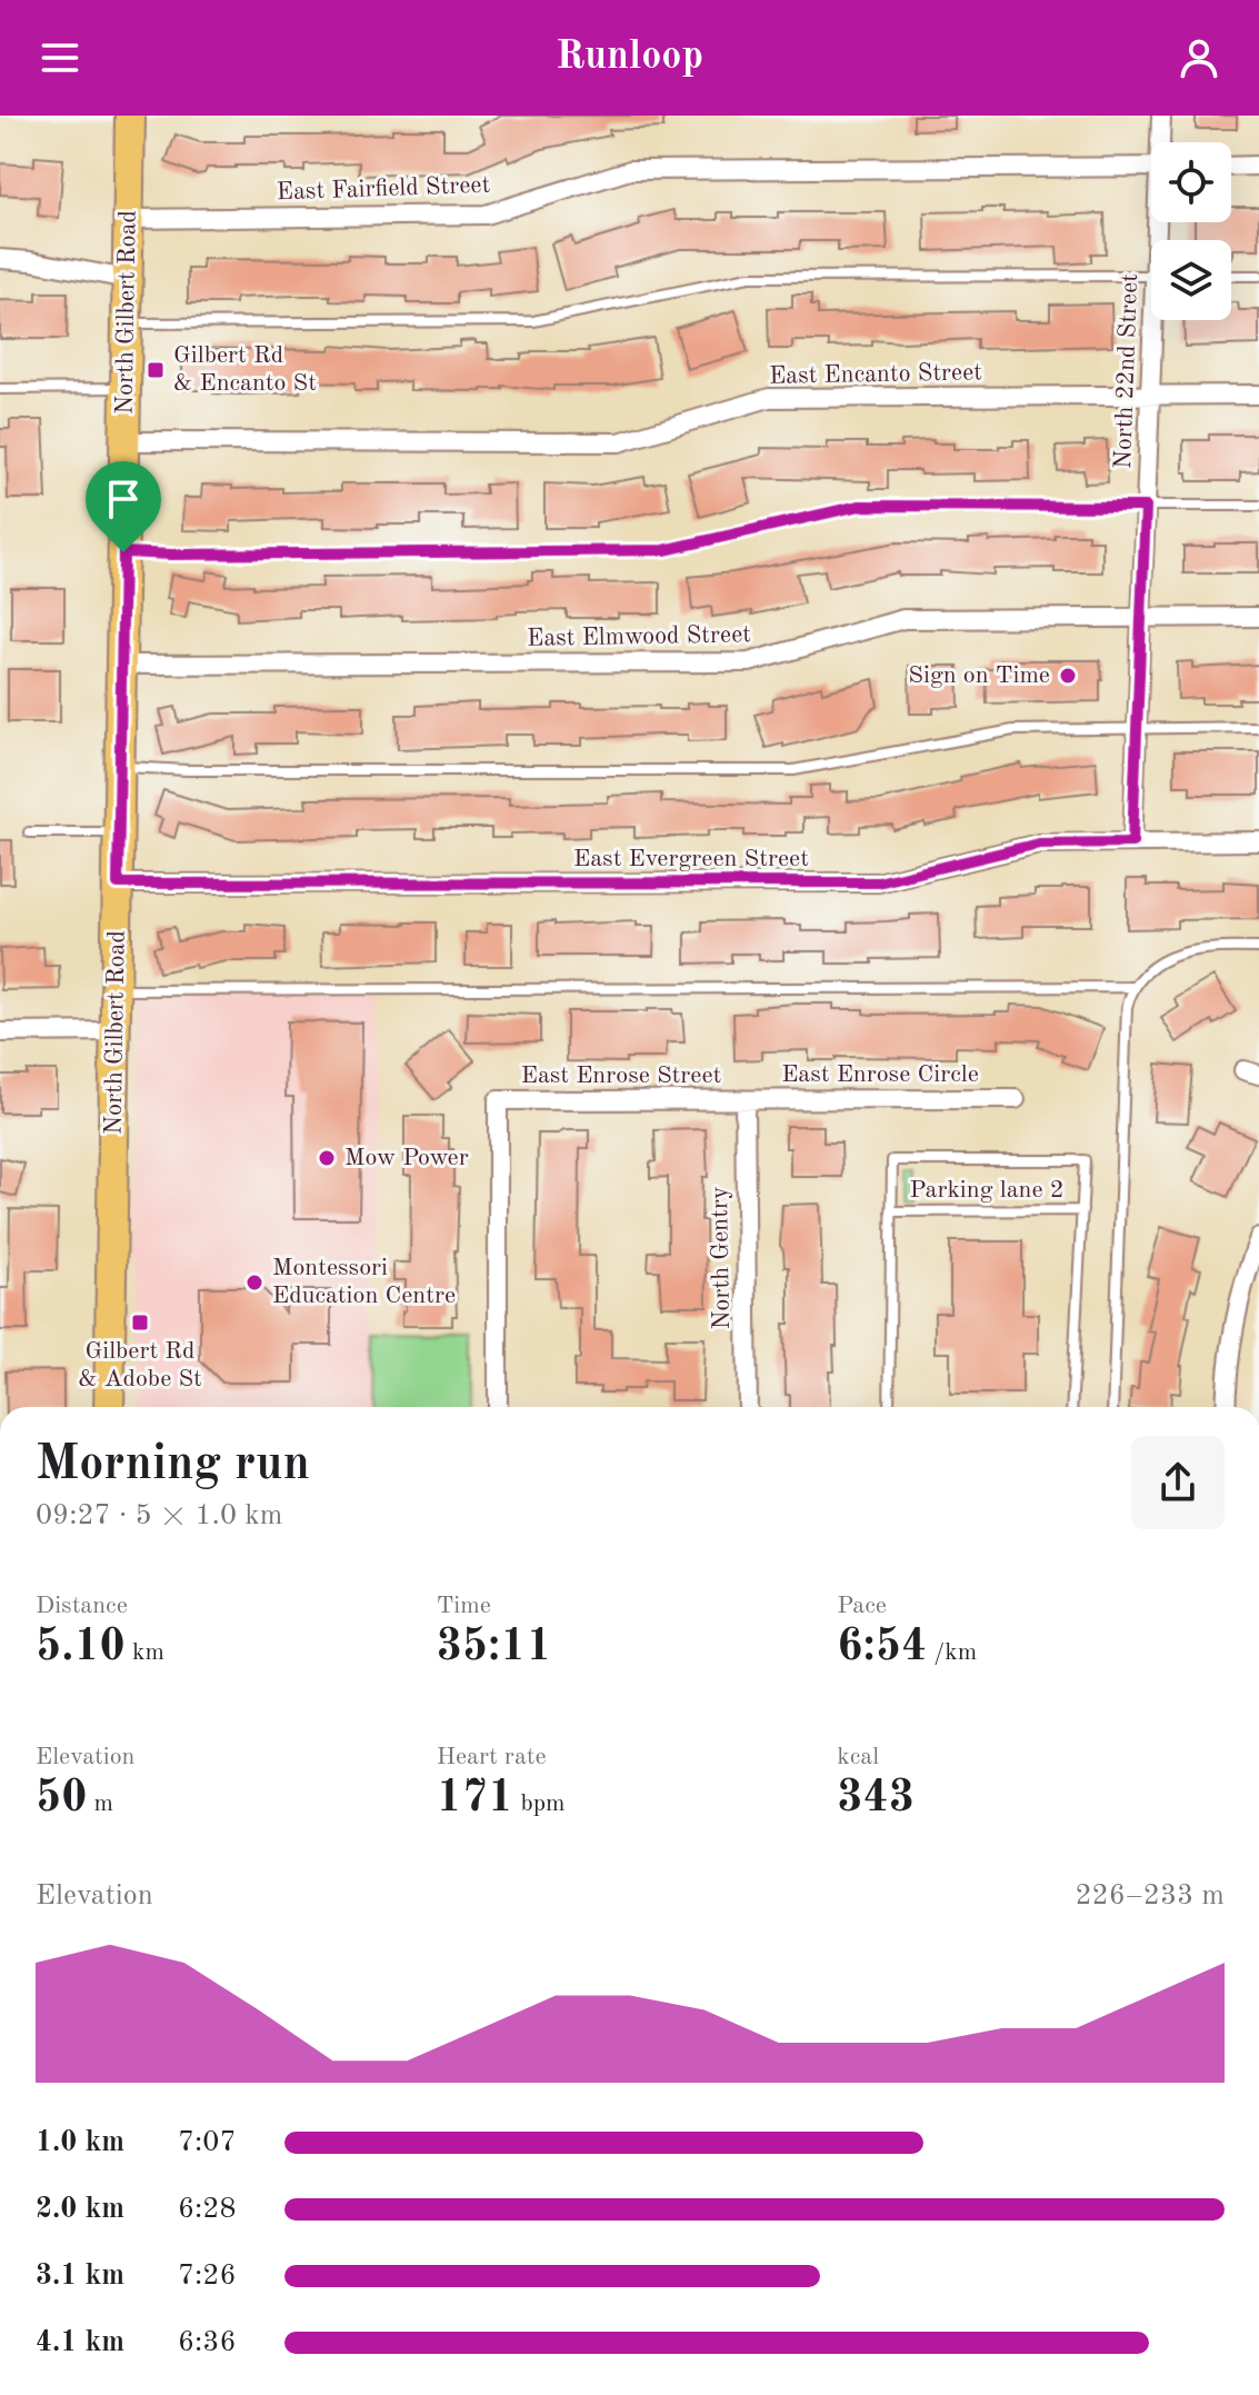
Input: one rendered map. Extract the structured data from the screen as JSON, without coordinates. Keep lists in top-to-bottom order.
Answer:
{
  "streets": {
    "main road": ["North Gilbert Road"],
    "street": [
      "East Fairfield Street",
      "North 22nd Street",
      "East Encanto Street",
      "East Elmwood Street",
      "East Evergreen Street",
      "East Enrose Circle",
      "East Enrose Street",
      "North Gentry"
    ],
    "lane": ["Parking lane 2"]
  },
  "crossings": [
    ["East Fairfield Street", "North Gilbert Road"],
    ["North Gilbert Road", "East Encanto Street"],
    ["North Gilbert Road", "East Elmwood Street"],
    ["North Gilbert Road", "East Evergreen Street"],
    ["North 22nd Street", "East Encanto Street"],
    ["North 22nd Street", "East Elmwood Street"],
    ["North 22nd Street", "East Evergreen Street"],
    ["East Enrose Circle", "East Enrose Street"],
    ["East Enrose Circle", "North Gentry"],
    ["East Enrose Street", "North Gentry"]
  ],
  "places": {
    "transit": ["Gilbert Rd & Encanto St", "Gilbert Rd & Adobe St"],
    "other": ["Sign on Time", "Mow Power", "Montessori Education Centre"]
  },
  "page": {
    "header": "Runloop",
    "heading": ["Morning run", "09:27 · 5 × 1.0 km"],
    "stats": [
      ["Distance", "5.10 km"],
      ["Time", "35:11"],
      ["Pace", "6:54 /km"],
      ["Elevation", "50 m"],
      ["Heart rate", "171 bpm"],
      ["kcal", "343"]
    ],
    "chart": ["Elevation", "226–233 m"],
    "list": [
      {
        "name": "1.0 km",
        "note": "7:07"
      },
      {
        "name": "2.0 km",
        "note": "6:28"
      },
      {
        "name": "3.1 km",
        "note": "7:26"
      },
      {
        "name": "4.1 km",
        "note": "6:36"
      }
    ]
  }
}
